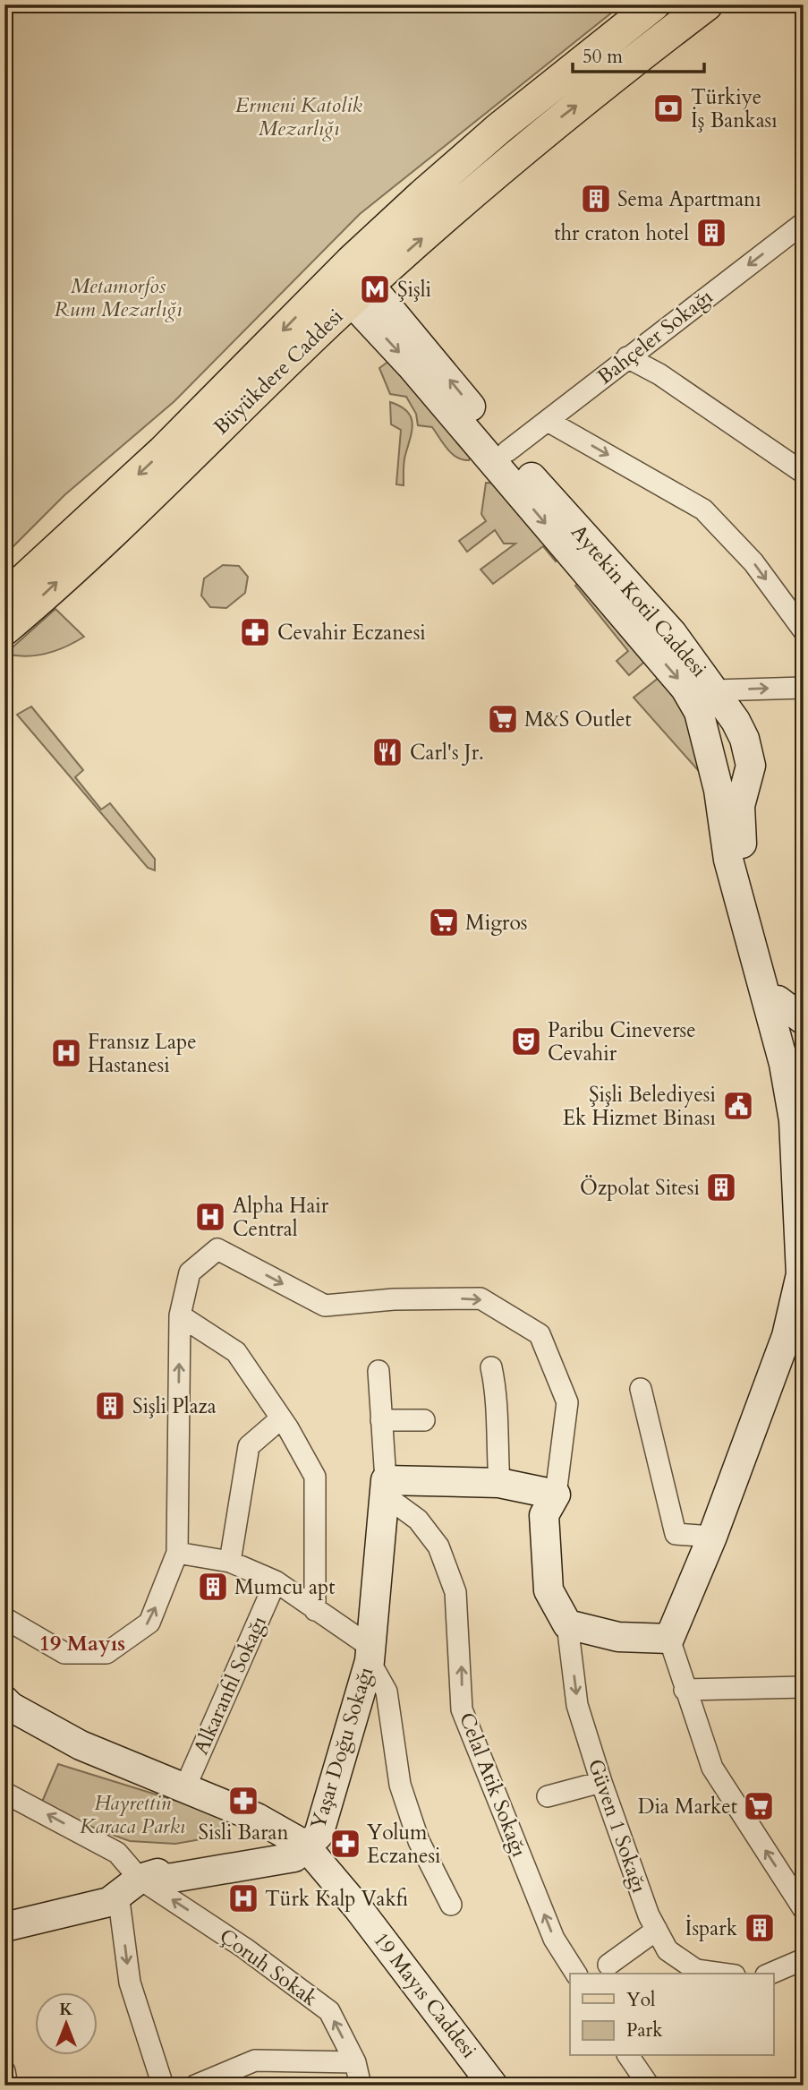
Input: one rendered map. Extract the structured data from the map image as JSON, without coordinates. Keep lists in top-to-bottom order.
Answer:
{
  "streets": {
    "main road": [
      "Büyükdere Caddesi",
      "Aytekin Kotil Caddesi",
      "Yaşar Doğu Sokağı",
      "Güven 1 Sokağı",
      "19 Mayıs Caddesi"
    ],
    "street": [
      "Bahçeler Sokağı",
      "Alkaranfil Sokağı",
      "Celal Atik Sokağı",
      "Çoruh Sokak"
    ]
  },
  "crossings": [
    ["Bahçeler Sokağı", "Aytekin Kotil Caddesi"],
    ["Büyükdere Caddesi", "Aytekin Kotil Caddesi"],
    ["Alkaranfil Sokağı", "Yaşar Doğu Sokağı"],
    ["Alkaranfil Sokağı", "19 Mayıs Caddesi"],
    ["Yaşar Doğu Sokağı", "Celal Atik Sokağı"],
    ["Yaşar Doğu Sokağı", "19 Mayıs Caddesi"]
  ],
  "one_way": ["Bahçeler Sokağı", "Çoruh Sokak"],
  "districts": ["19 Mayıs"],
  "parks": ["Ermeni Katolik Mezarlığı", "Metamorfos Rum Mezarlığı", "Hayrettin Karaca Parkı"],
  "places": {
    "bank": ["Türkiye İş Bankası"],
    "building": [
      "Sema Apartmanı",
      "thr craton hotel",
      "Özpolat Sitesi",
      "Sişli Plaza",
      "Mumcu apt",
      "İspark"
    ],
    "metro station": ["Şişli"],
    "pharmacy": ["Cevahir Eczanesi", "Sisli Baran", "Yolum Eczanesi"],
    "supermarket": ["M&S Outlet", "Migros", "Dia Market"],
    "restaurant": ["Carl's Jr."],
    "theatre": ["Paribu Cineverse Cevahir"],
    "hospital": ["Fransız Lape Hastanesi", "Alpha Hair Central", "Türk Kalp Vakfı"],
    "public building": ["Şişli Belediyesi Ek Hizmet Binası"]
  },
  "legend": ["Yol", "Park"],
  "scale_bar": "50 m",
  "north": "top"
}
